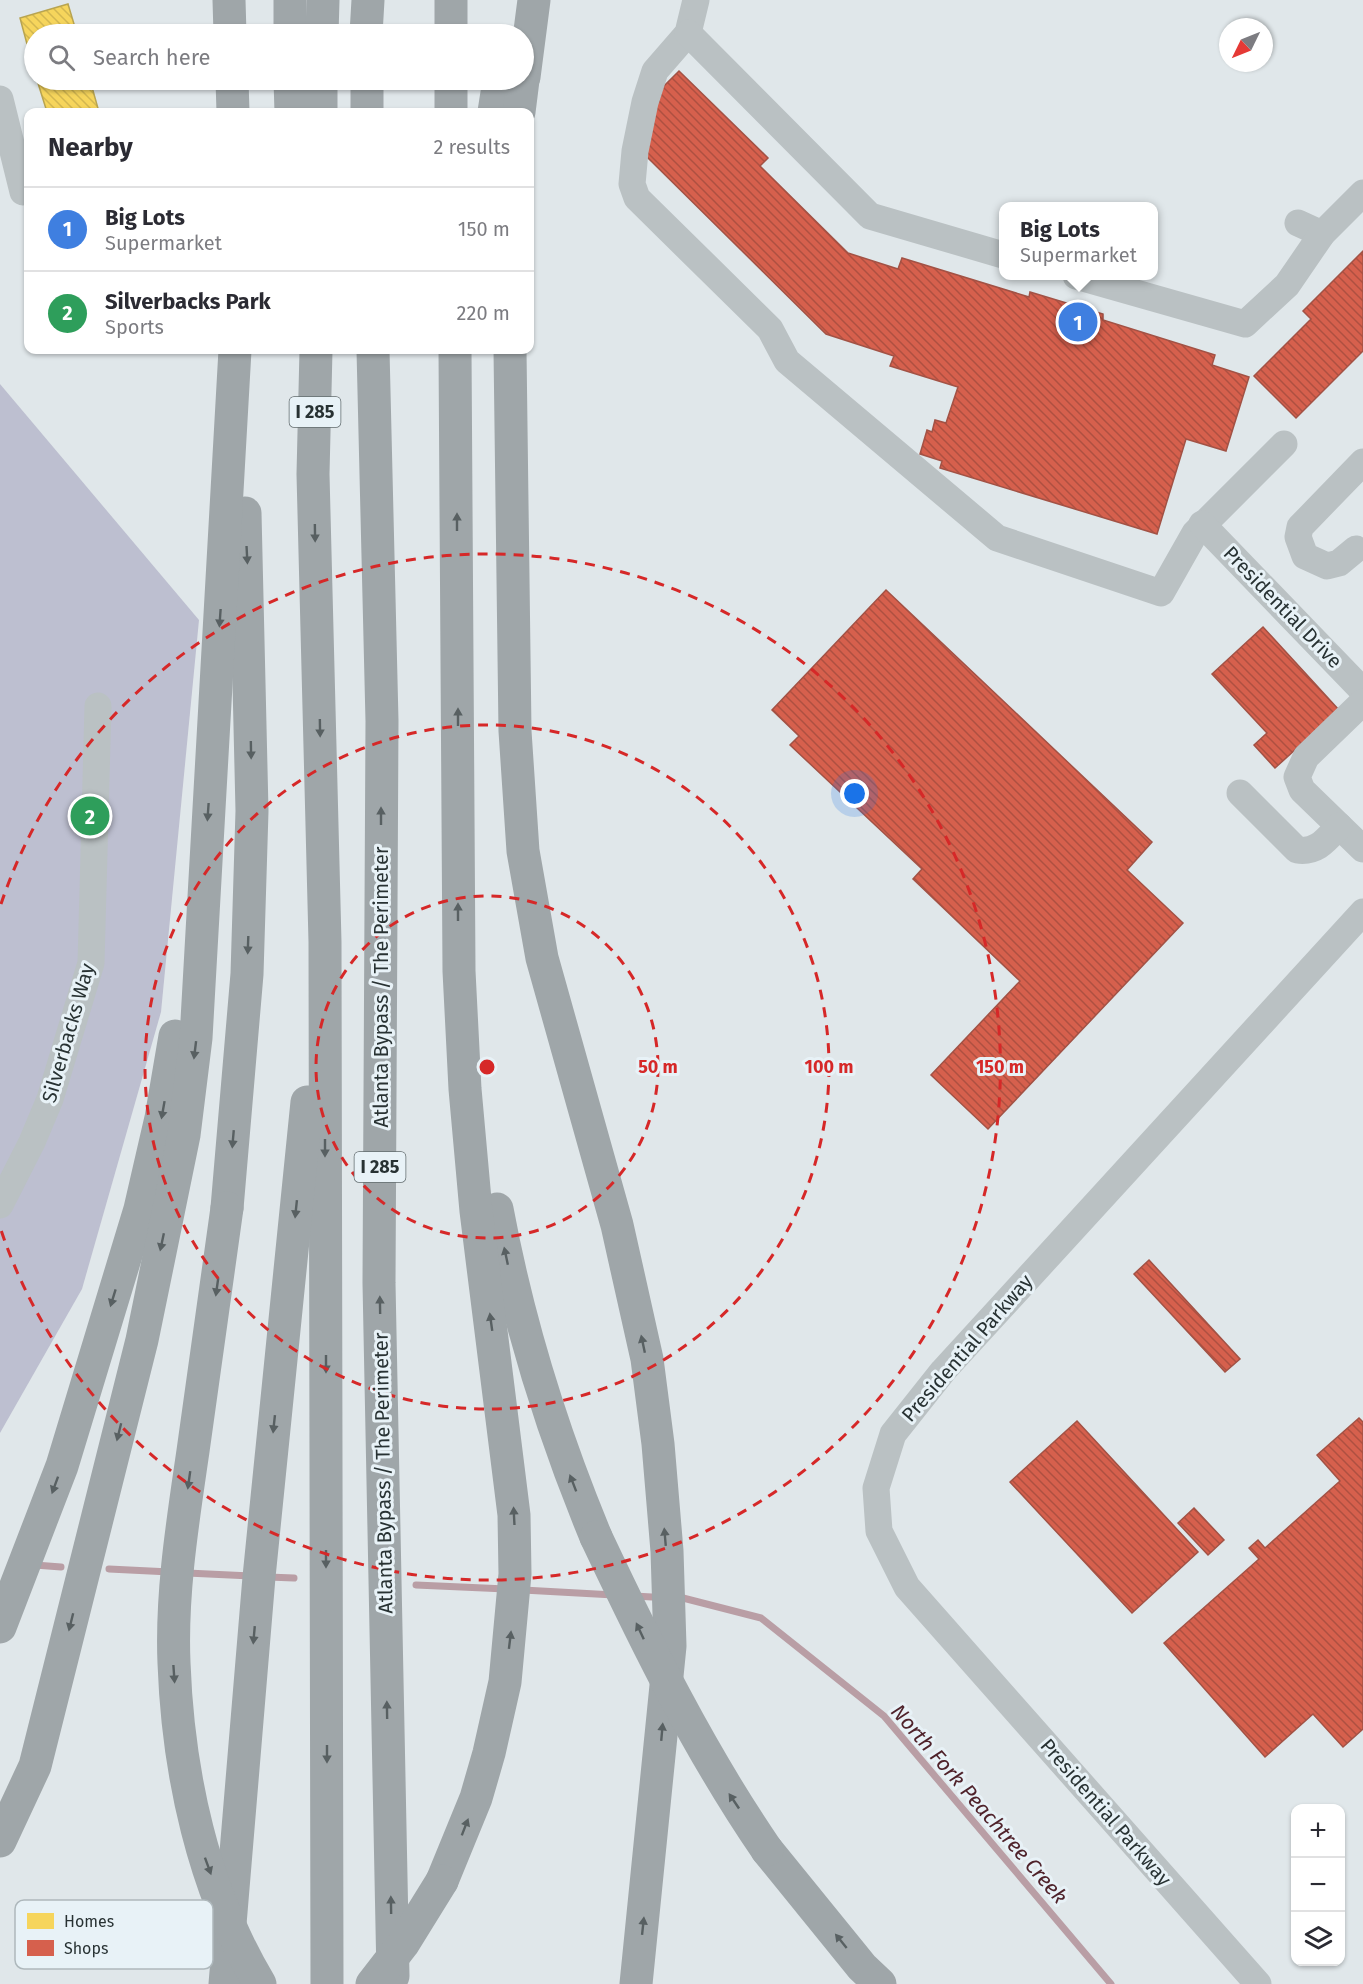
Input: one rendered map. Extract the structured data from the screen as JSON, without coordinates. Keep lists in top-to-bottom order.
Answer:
{
  "streets": {
    "highway": ["I 285", "Atlanta Bypass / The Perimeter"],
    "street": ["Presidential Drive", "Silverbacks Way", "Presidential Parkway"]
  },
  "water": ["North Fork Peachtree Creek"],
  "legend": ["Homes", "Shops"],
  "north": "bottom left",
  "page": {
    "search": "Search here",
    "heading": ["Nearby", "2 results"],
    "list": [
      {
        "mark": "1",
        "name": "Big Lots",
        "note": "Supermarket",
        "value": "150 m"
      },
      {
        "mark": "2",
        "name": "Silverbacks Park",
        "note": "Sports",
        "value": "220 m"
      }
    ],
    "popup": ["Big Lots", "Supermarket"],
    "pins": ["1", "2"],
    "map_buttons": ["+", "−"]
  },
  "rings": ["50 m", "100 m", "150 m"]
}
